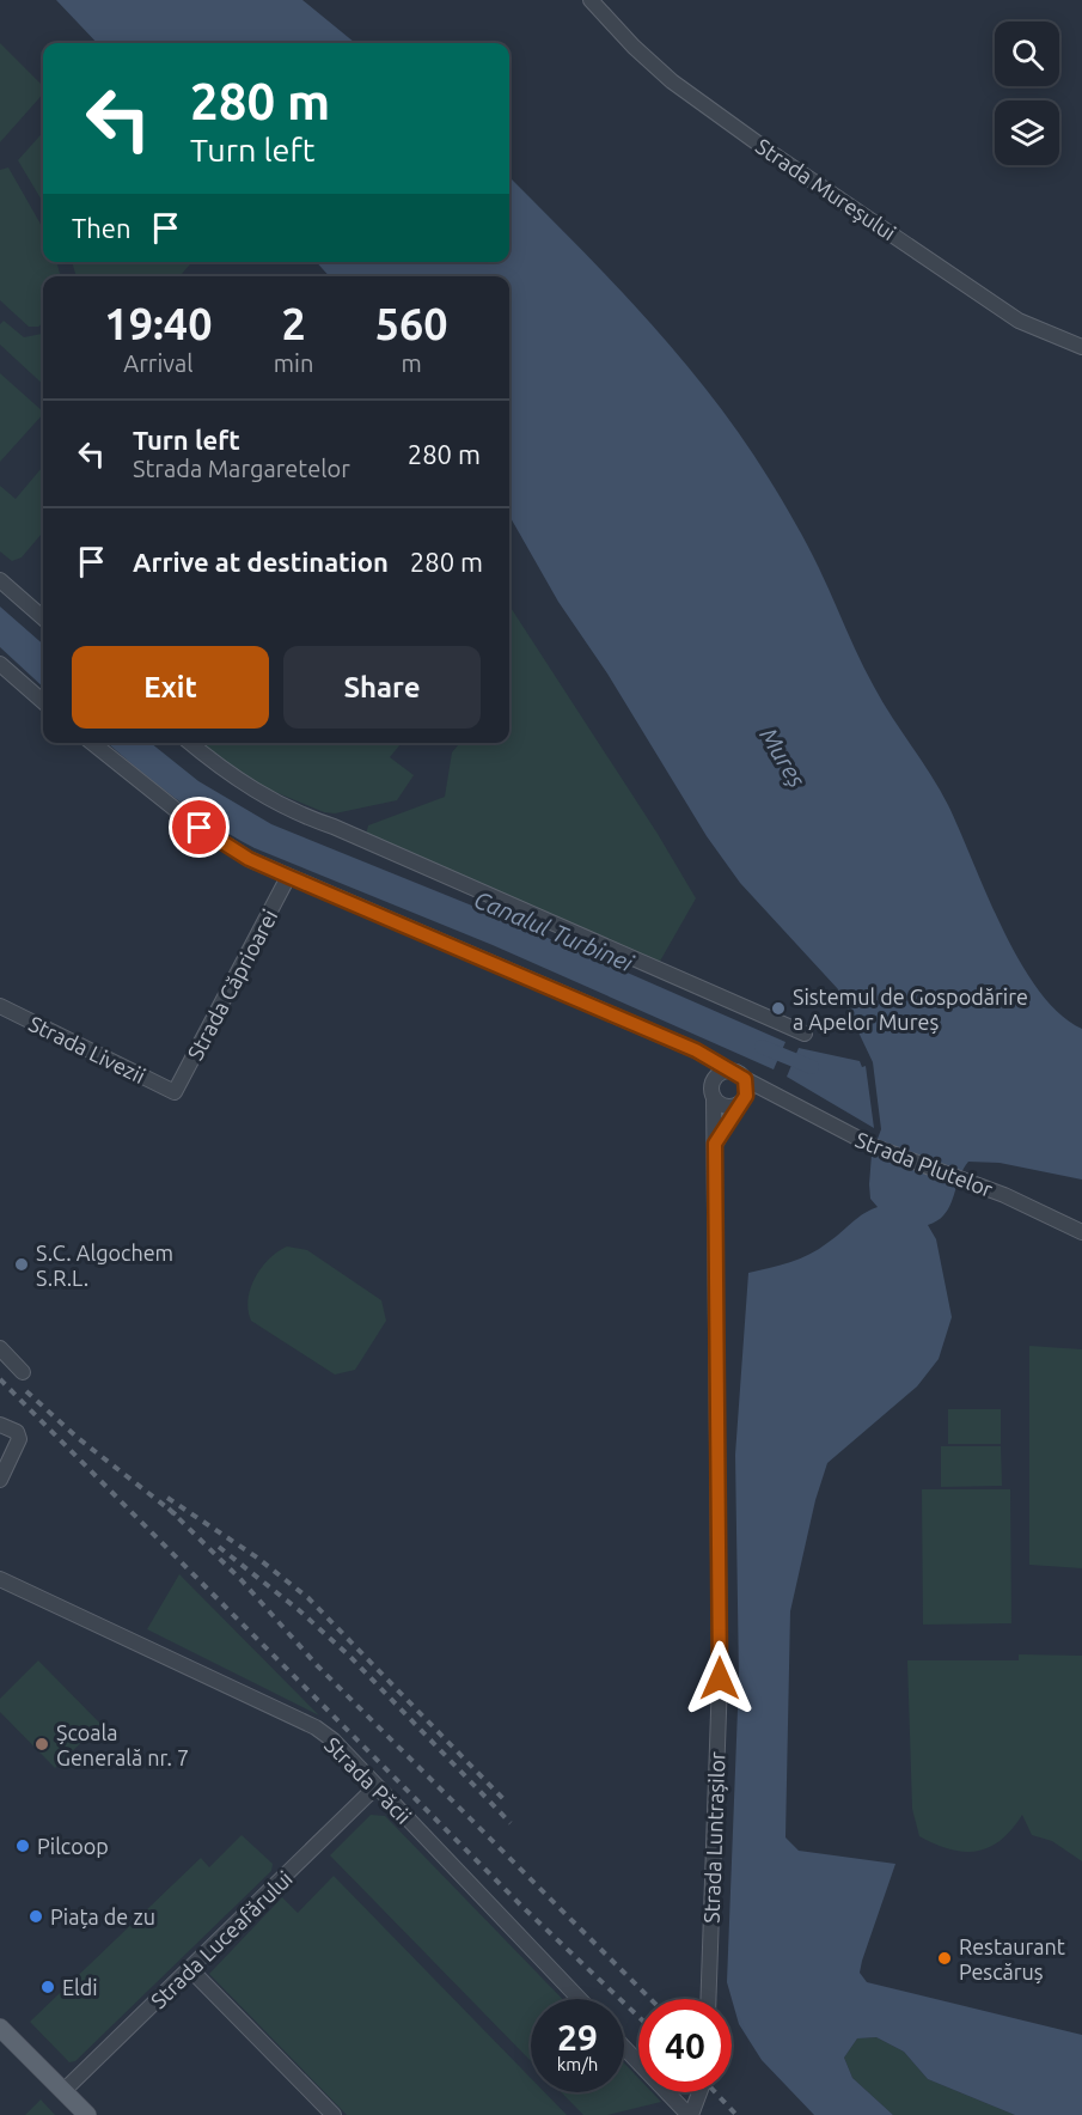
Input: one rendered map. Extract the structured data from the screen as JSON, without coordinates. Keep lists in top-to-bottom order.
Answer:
{
  "streets": {
    "street": [
      "Strada Mureșului",
      "Strada Căprioarei",
      "Strada Livezii",
      "Strada Plutelor",
      "Strada Păcii",
      "Strada Luntrașilor",
      "Strada Luceafărului"
    ]
  },
  "crossings": [
    ["Strada Căprioarei", "Strada Livezii"],
    ["Strada Plutelor", "Strada Luntrașilor"],
    ["Strada Păcii", "Strada Luceafărului"]
  ],
  "water": ["Mureș", "Canalul Turbinei"],
  "places": [
    "Sistemul de Gospodărire a Apelor Mureș",
    "S.C. Algochem S.R.L.",
    "Școala Generală nr. 7",
    "Pilcoop",
    "Piața de zu",
    "Restaurant Pescăruș",
    "Eldi"
  ],
  "page": {
    "turn": ["280 m", "Turn left"],
    "then": "Then",
    "eta": [
      "19:40",
      "Arrival",
      "2",
      "min",
      "560",
      "m"
    ],
    "list": [
      {
        "name": "Turn left",
        "note": "Strada Margaretelor",
        "value": "280 m"
      },
      {
        "name": "Arrive at destination",
        "value": "280 m"
      }
    ],
    "buttons": ["Exit", "Share"],
    "speed": "29 km/h",
    "limit": "40"
  }
}
